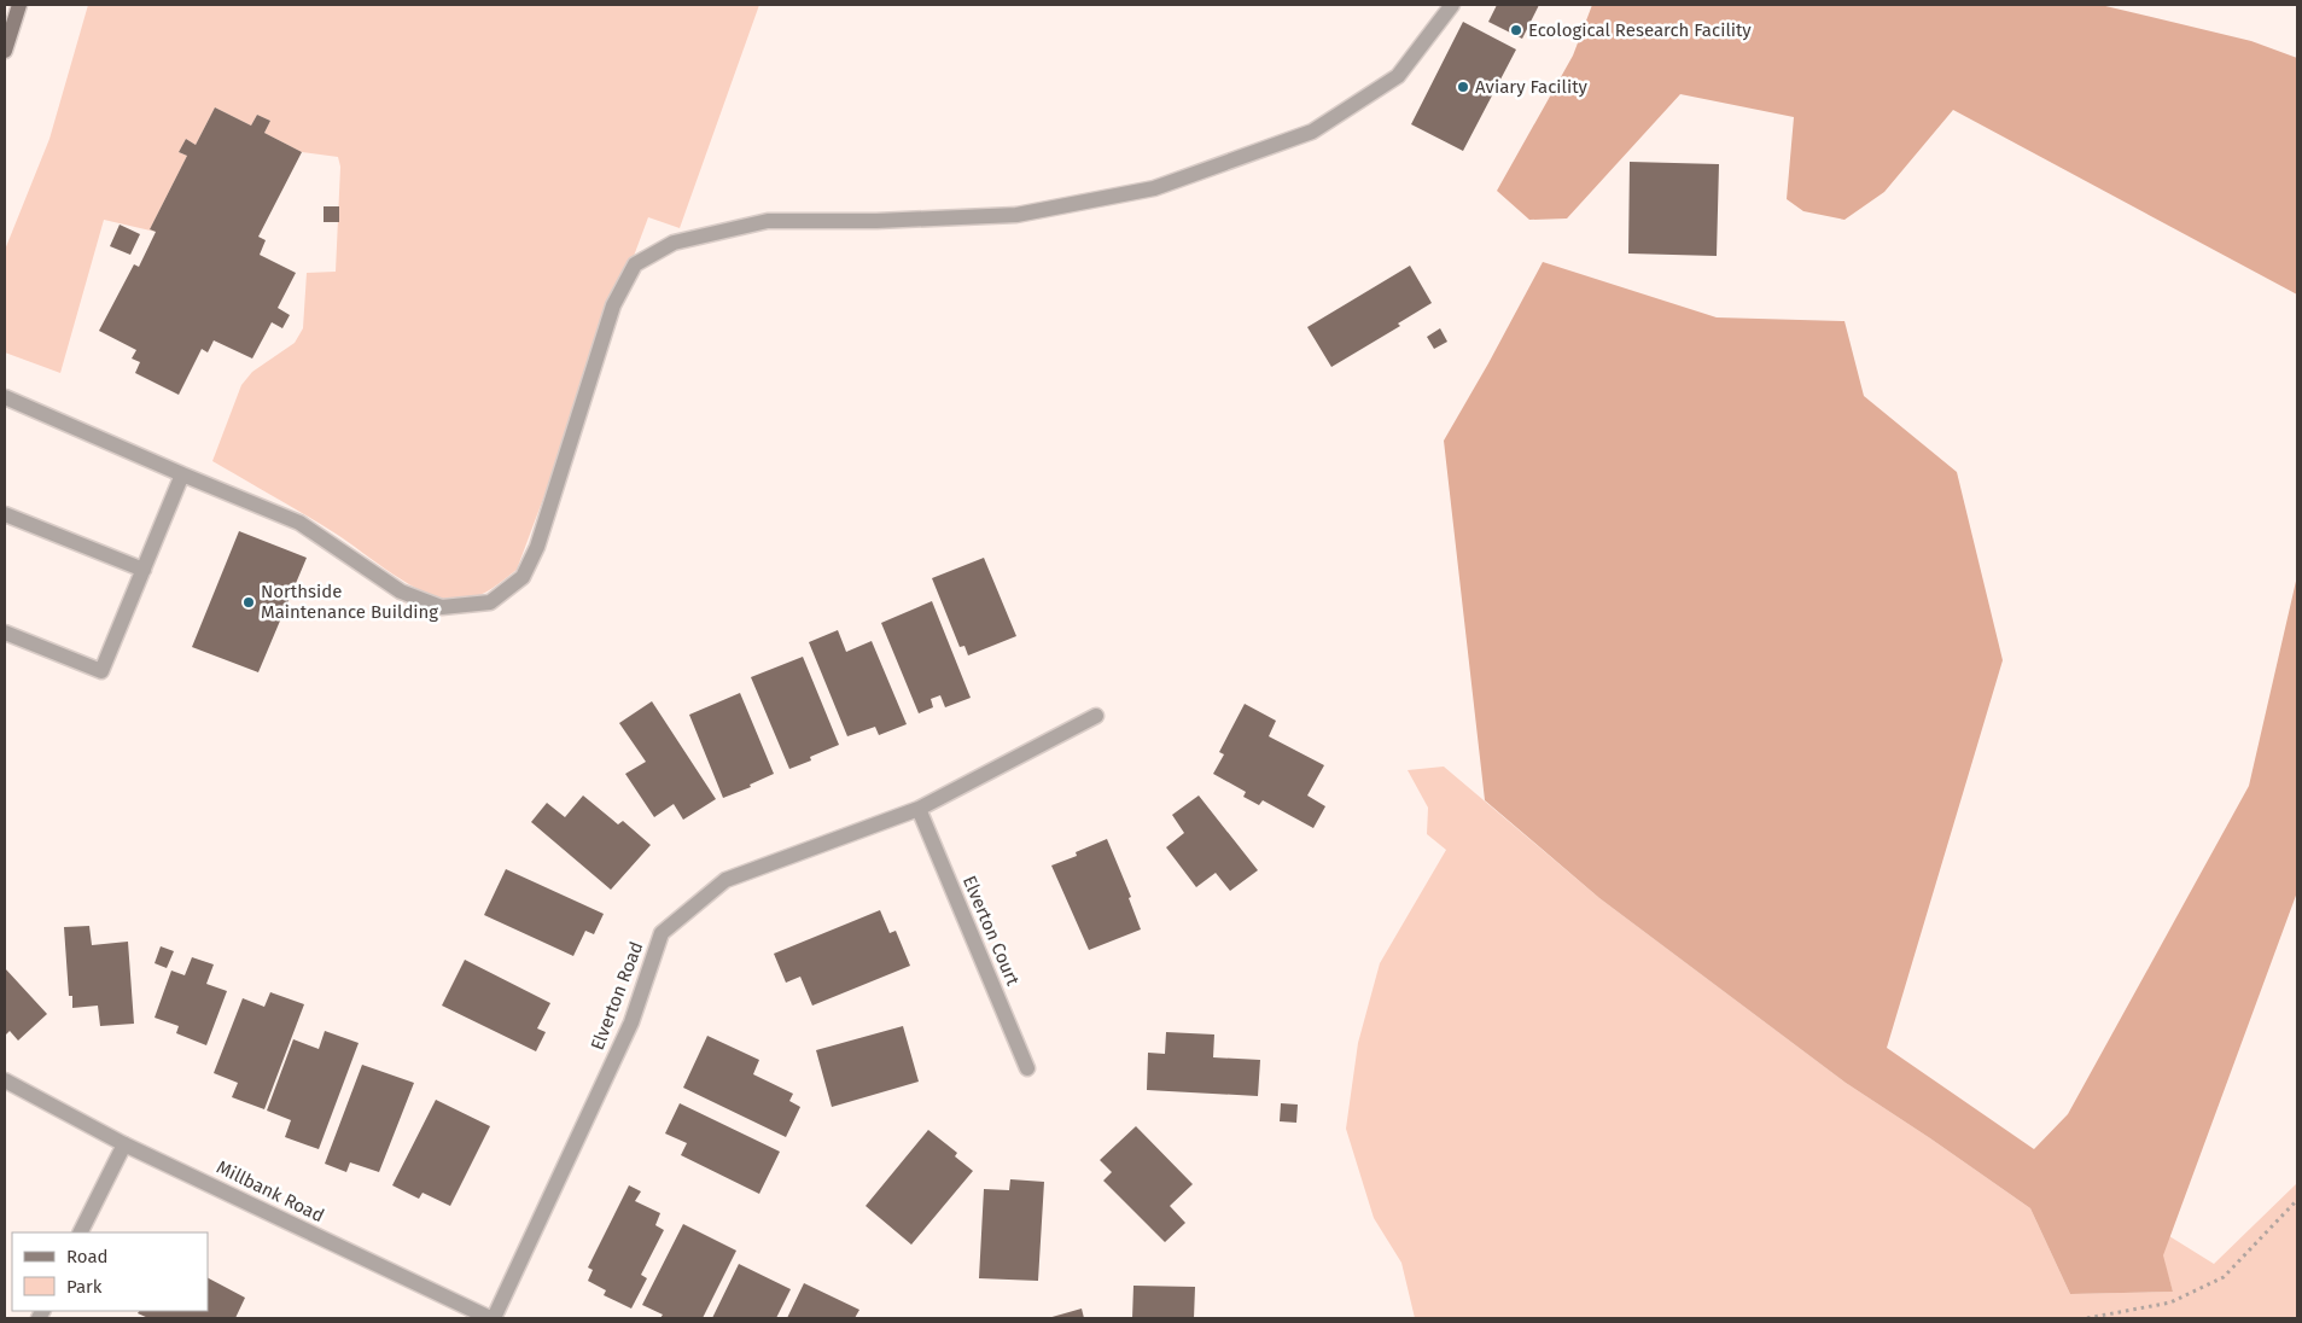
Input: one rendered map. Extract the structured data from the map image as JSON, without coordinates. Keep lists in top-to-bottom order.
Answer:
{
  "streets": {
    "street": ["Elverton Court", "Elverton Road", "Millbank Road"]
  },
  "crossings": [
    ["Elverton Court", "Elverton Road"],
    ["Elverton Road", "Millbank Road"]
  ],
  "places": ["Ecological Research Facility", "Aviary Facility", "Northside Maintenance Building"],
  "legend": ["Road", "Park"]
}
